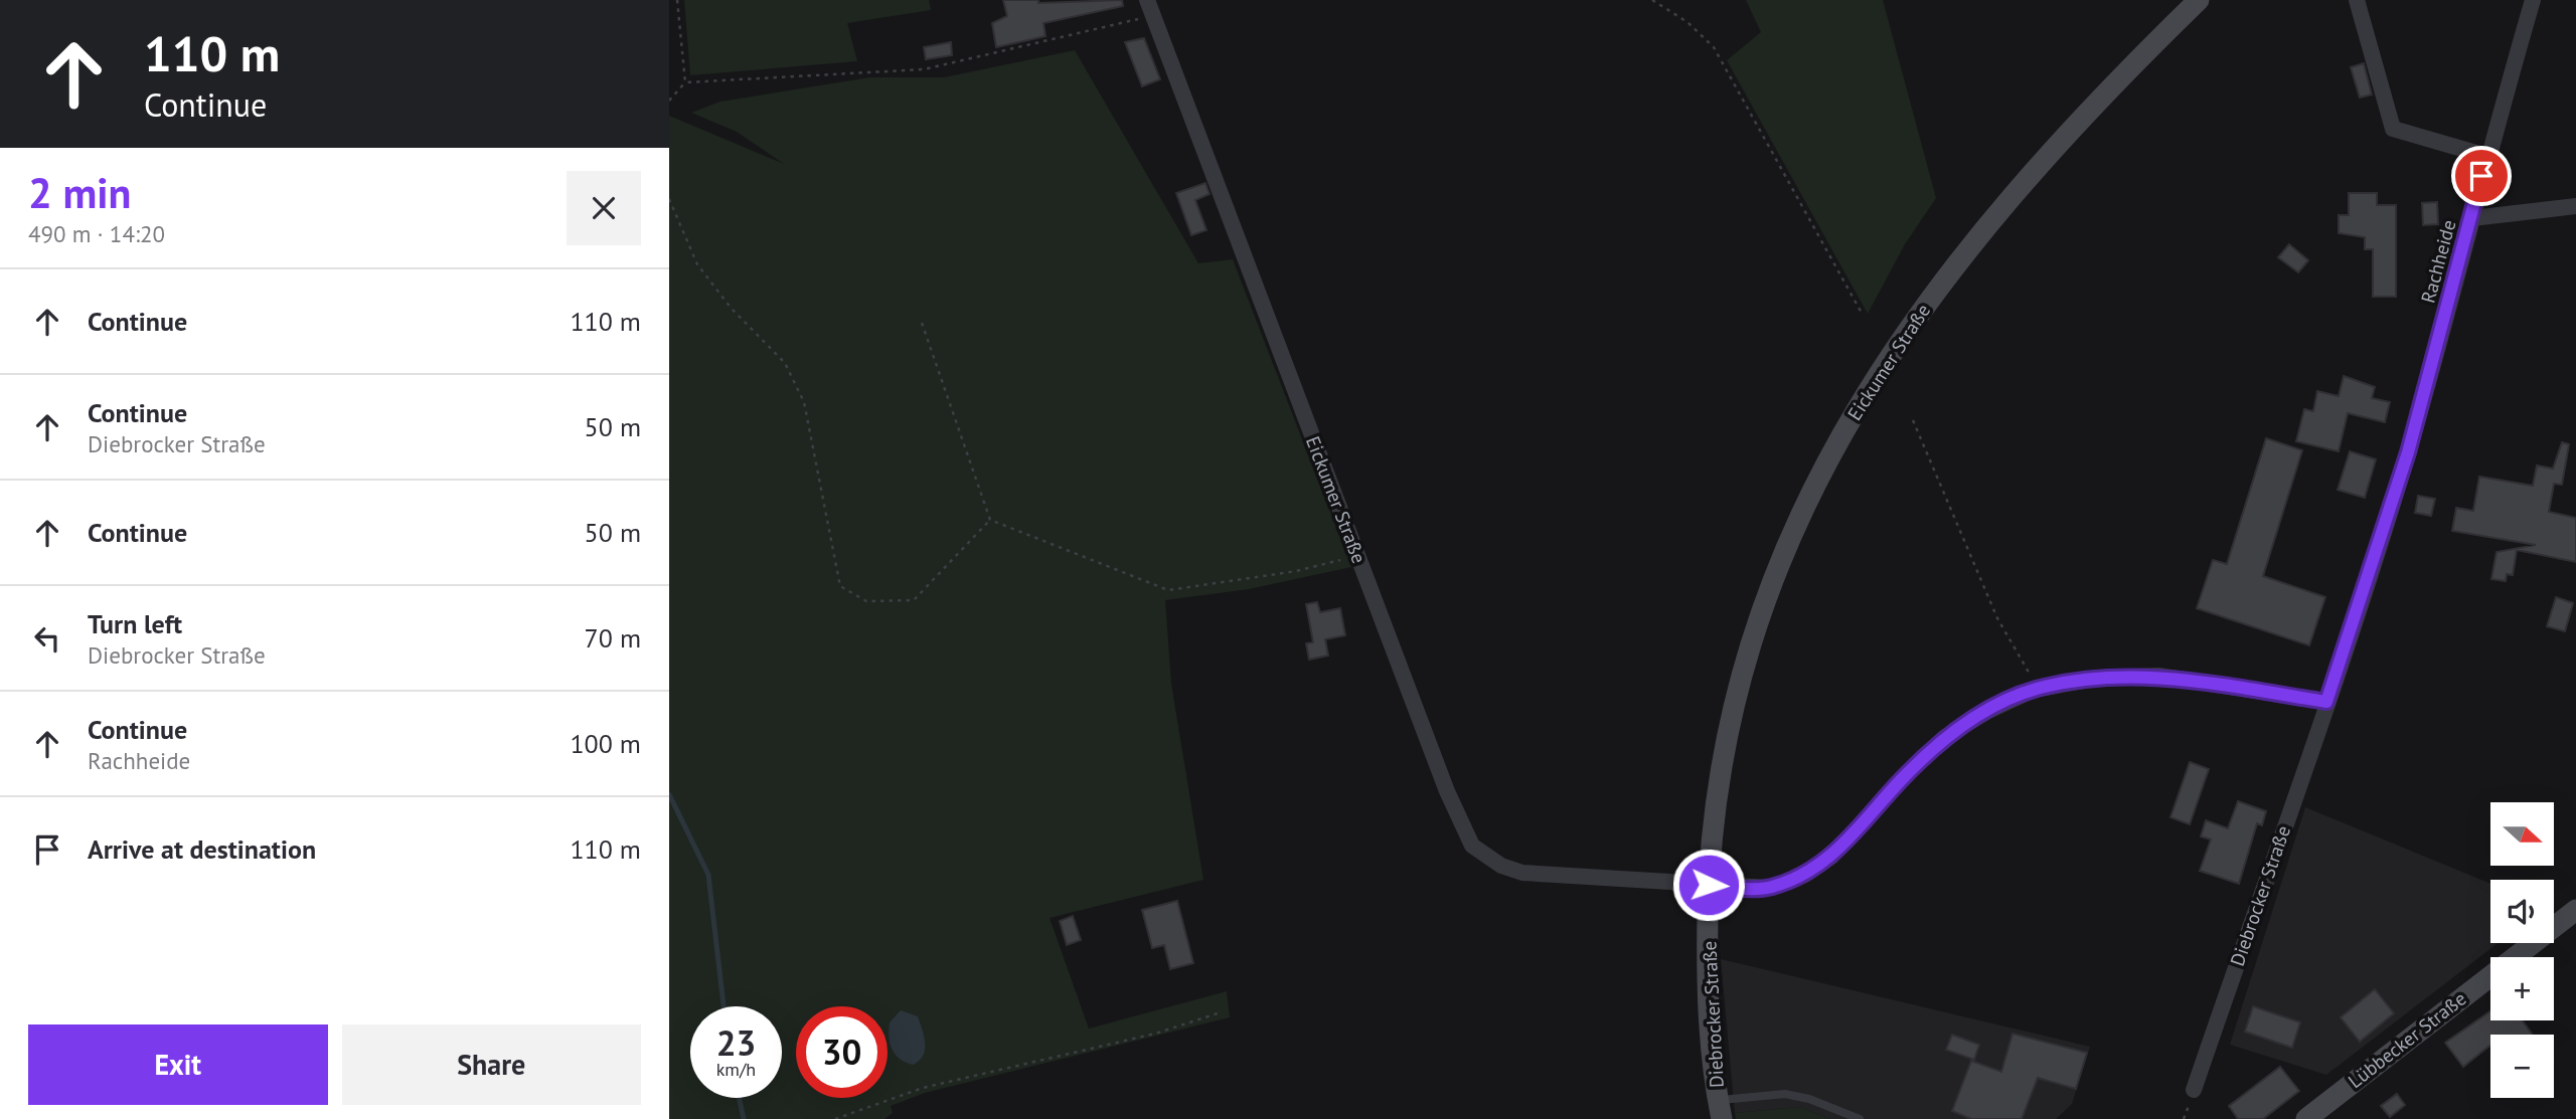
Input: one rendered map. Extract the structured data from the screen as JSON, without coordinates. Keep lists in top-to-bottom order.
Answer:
{
  "streets": {
    "main road": ["Eickumer Straße", "Diebrocker Straße", "Lübbecker Straße"],
    "street": ["Rachheide"]
  },
  "crossings": [
    ["Rachheide", "Diebrocker Straße"],
    ["Eickumer Straße", "Diebrocker Straße"]
  ],
  "north": "right",
  "page": {
    "turn": ["110 m", "Continue"],
    "heading": ["2 min", "490 m · 14:20"],
    "list": [
      {
        "name": "Continue",
        "value": "110 m"
      },
      {
        "name": "Continue",
        "note": "Diebrocker Straße",
        "value": "50 m"
      },
      {
        "name": "Continue",
        "value": "50 m"
      },
      {
        "name": "Turn left",
        "note": "Diebrocker Straße",
        "value": "70 m"
      },
      {
        "name": "Continue",
        "note": "Rachheide",
        "value": "100 m"
      },
      {
        "name": "Arrive at destination",
        "value": "110 m"
      }
    ],
    "map_buttons": ["+", "−"],
    "speed": "23 km/h",
    "limit": "30",
    "buttons": ["Exit", "Share"]
  }
}
